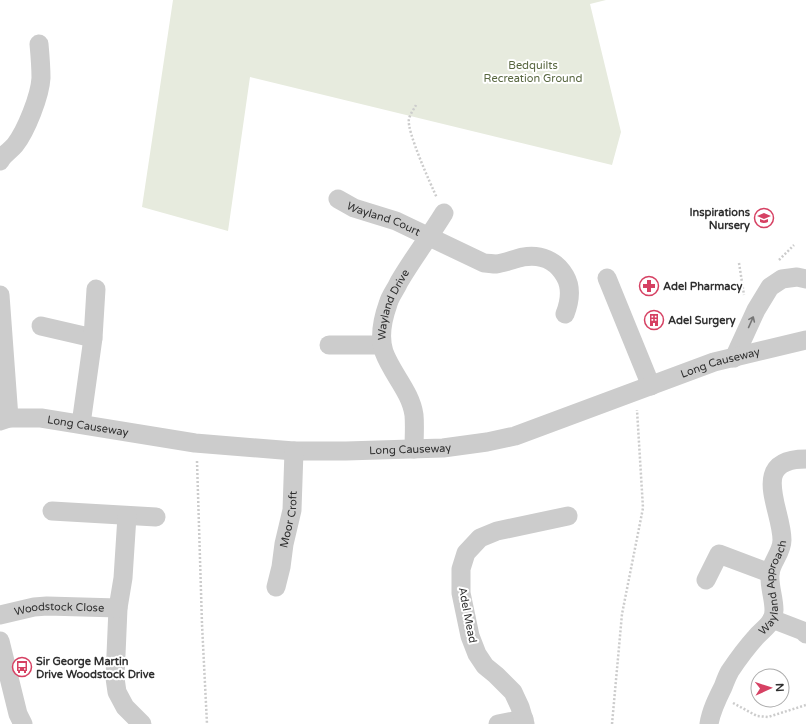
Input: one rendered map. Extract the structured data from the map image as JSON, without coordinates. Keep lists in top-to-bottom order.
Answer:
{
  "streets": {
    "street": [
      "Wayland Court",
      "Wayland Drive",
      "Long Causeway",
      "Moor Croft",
      "Wayland Approach",
      "Woodstock Close",
      "Adel Mead"
    ]
  },
  "crossings": [
    ["Wayland Court", "Wayland Drive"],
    ["Wayland Drive", "Long Causeway"],
    ["Long Causeway", "Moor Croft"]
  ],
  "parks": ["Bedquilts Recreation Ground"],
  "places": {
    "school or university": ["Inspirations Nursery"],
    "pharmacy": ["Adel Pharmacy"],
    "building": ["Adel Surgery"],
    "bus stop": ["Sir George Martin Drive Woodstock Drive"]
  },
  "north": "right"
}
